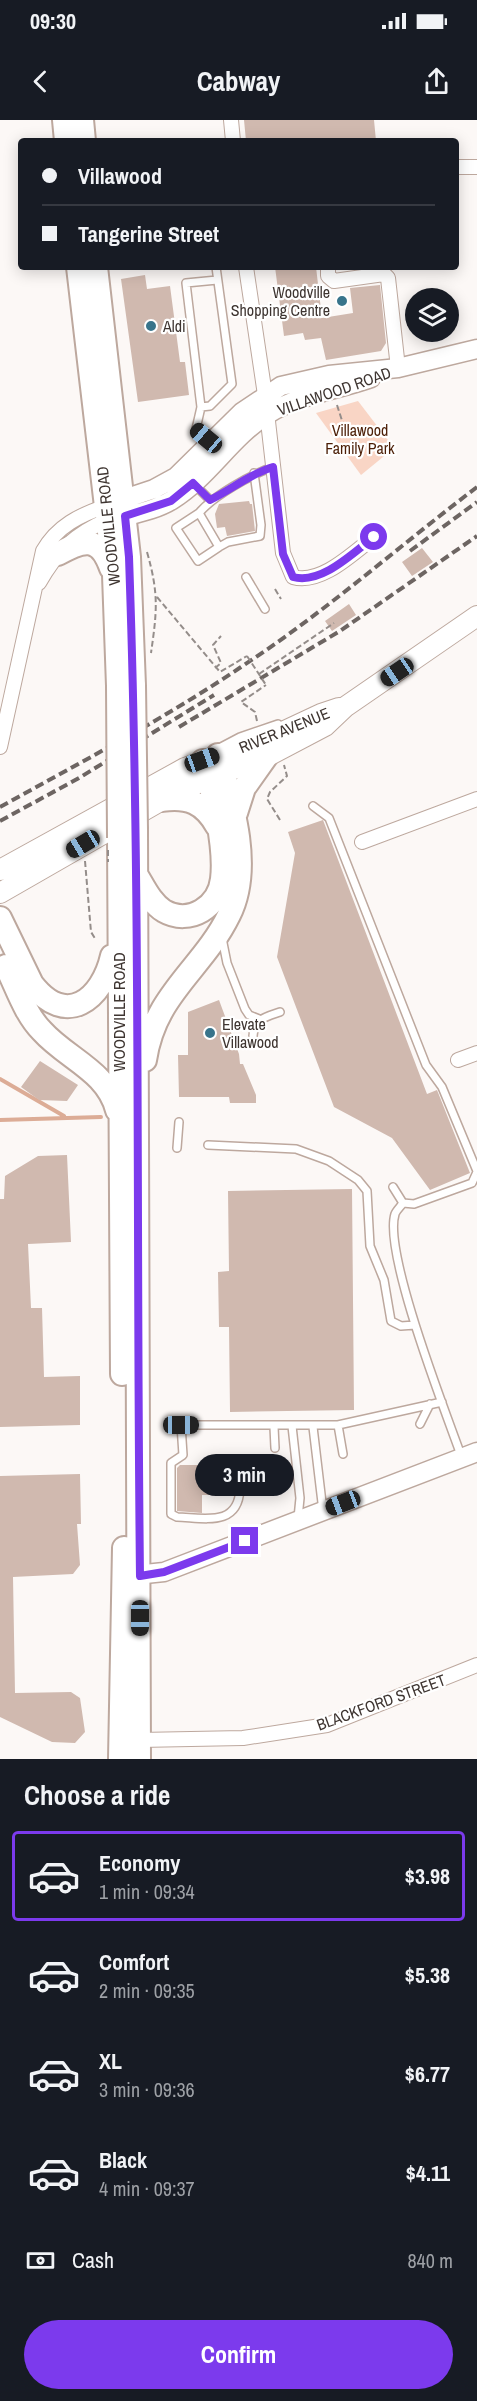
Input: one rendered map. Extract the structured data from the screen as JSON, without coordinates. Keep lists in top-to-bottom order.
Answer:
{
  "streets": {
    "main road": ["WOODVILLE ROAD", "RIVER AVENUE"],
    "street": ["VILLAWOOD ROAD", "BLACKFORD STREET"]
  },
  "crossings": [
    ["VILLAWOOD ROAD", "WOODVILLE ROAD"],
    ["WOODVILLE ROAD", "BLACKFORD STREET"]
  ],
  "parks": ["Villawood Family Park"],
  "places": ["Woodville Shopping Centre", "Aldi", "Elevate Villawood"],
  "page": {
    "status": "09:30",
    "header": "Cabway",
    "banner": ["Villawood", "Tangerine Street"],
    "bubble": "3 min",
    "heading": "Choose a ride",
    "list": [
      {
        "name": "Economy",
        "note": "1 min · 09:34",
        "value": "$3.98"
      },
      {
        "name": "Comfort",
        "note": "2 min · 09:35",
        "value": "$5.38"
      },
      {
        "name": "XL",
        "note": "3 min · 09:36",
        "value": "$6.77"
      },
      {
        "name": "Black",
        "note": "4 min · 09:37",
        "value": "$4.11"
      }
    ],
    "pay": ["Cash", "840 m"],
    "buttons": "Confirm"
  }
}
